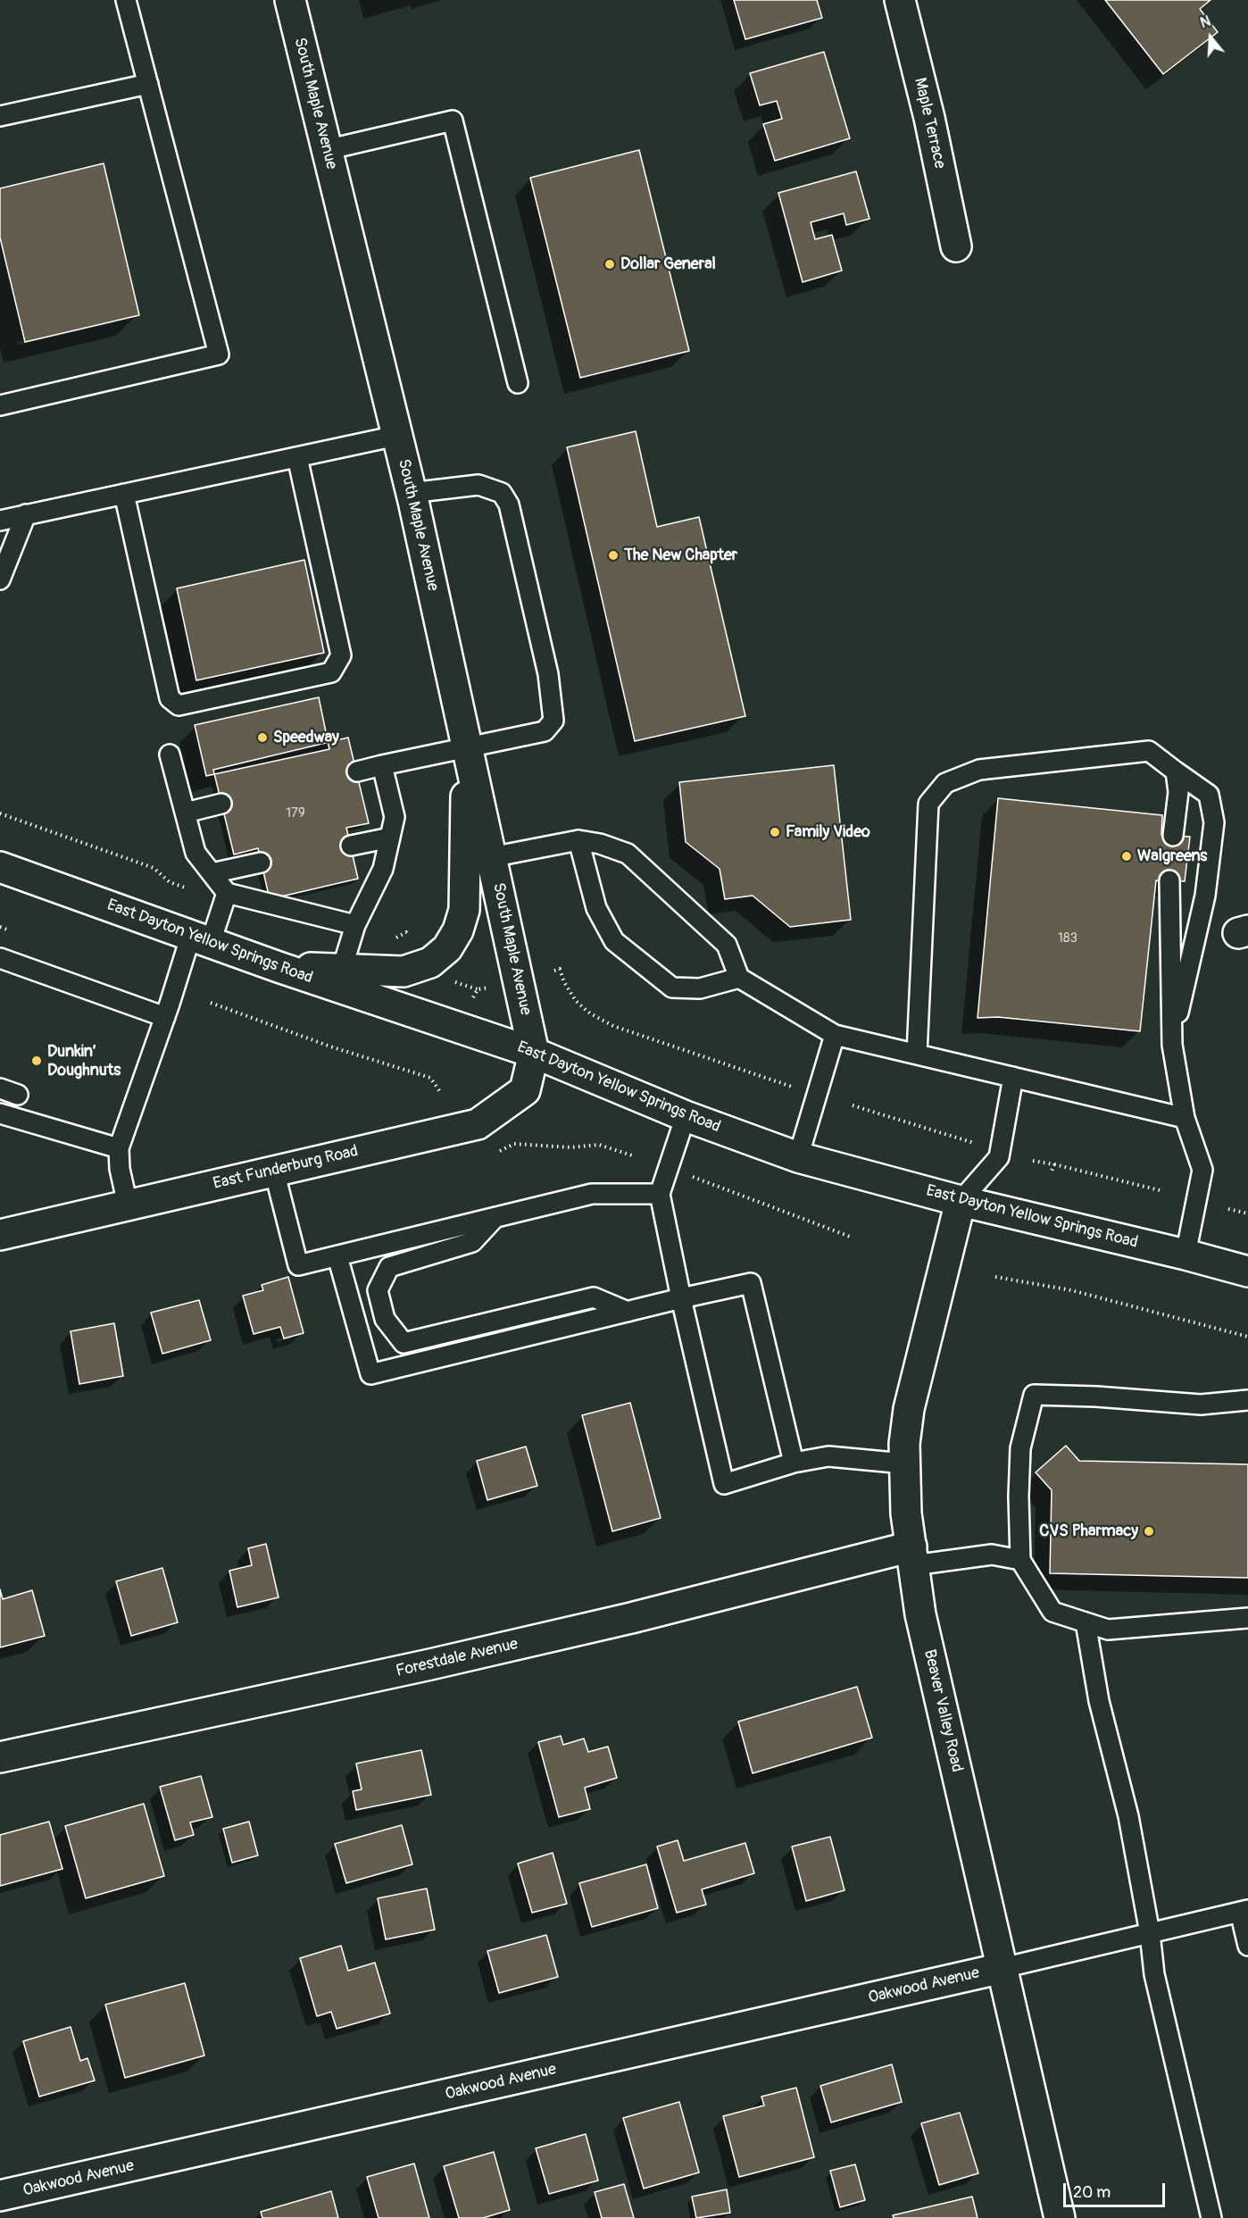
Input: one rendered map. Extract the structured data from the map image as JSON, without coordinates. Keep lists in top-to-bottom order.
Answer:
{
  "streets": {
    "street": [
      "South Maple Avenue",
      "Maple Terrace",
      "East Dayton Yellow Springs Road",
      "East Funderburg Road",
      "Forestdale Avenue",
      "Beaver Valley Road",
      "Oakwood Avenue"
    ]
  },
  "crossings": [
    ["South Maple Avenue", "East Dayton Yellow Springs Road"],
    ["South Maple Avenue", "East Funderburg Road"],
    ["East Dayton Yellow Springs Road", "East Funderburg Road"],
    ["East Dayton Yellow Springs Road", "Beaver Valley Road"],
    ["Forestdale Avenue", "Beaver Valley Road"],
    ["Beaver Valley Road", "Oakwood Avenue"]
  ],
  "places": [
    "Dollar General",
    "The New Chapter",
    "Speedway",
    "Family Video",
    "Walgreens",
    "Dunkin’ Doughnuts",
    "CVS Pharmacy"
  ],
  "house_numbers": ["179", "183"],
  "scale_bar": "20 m",
  "north": "top"
}
